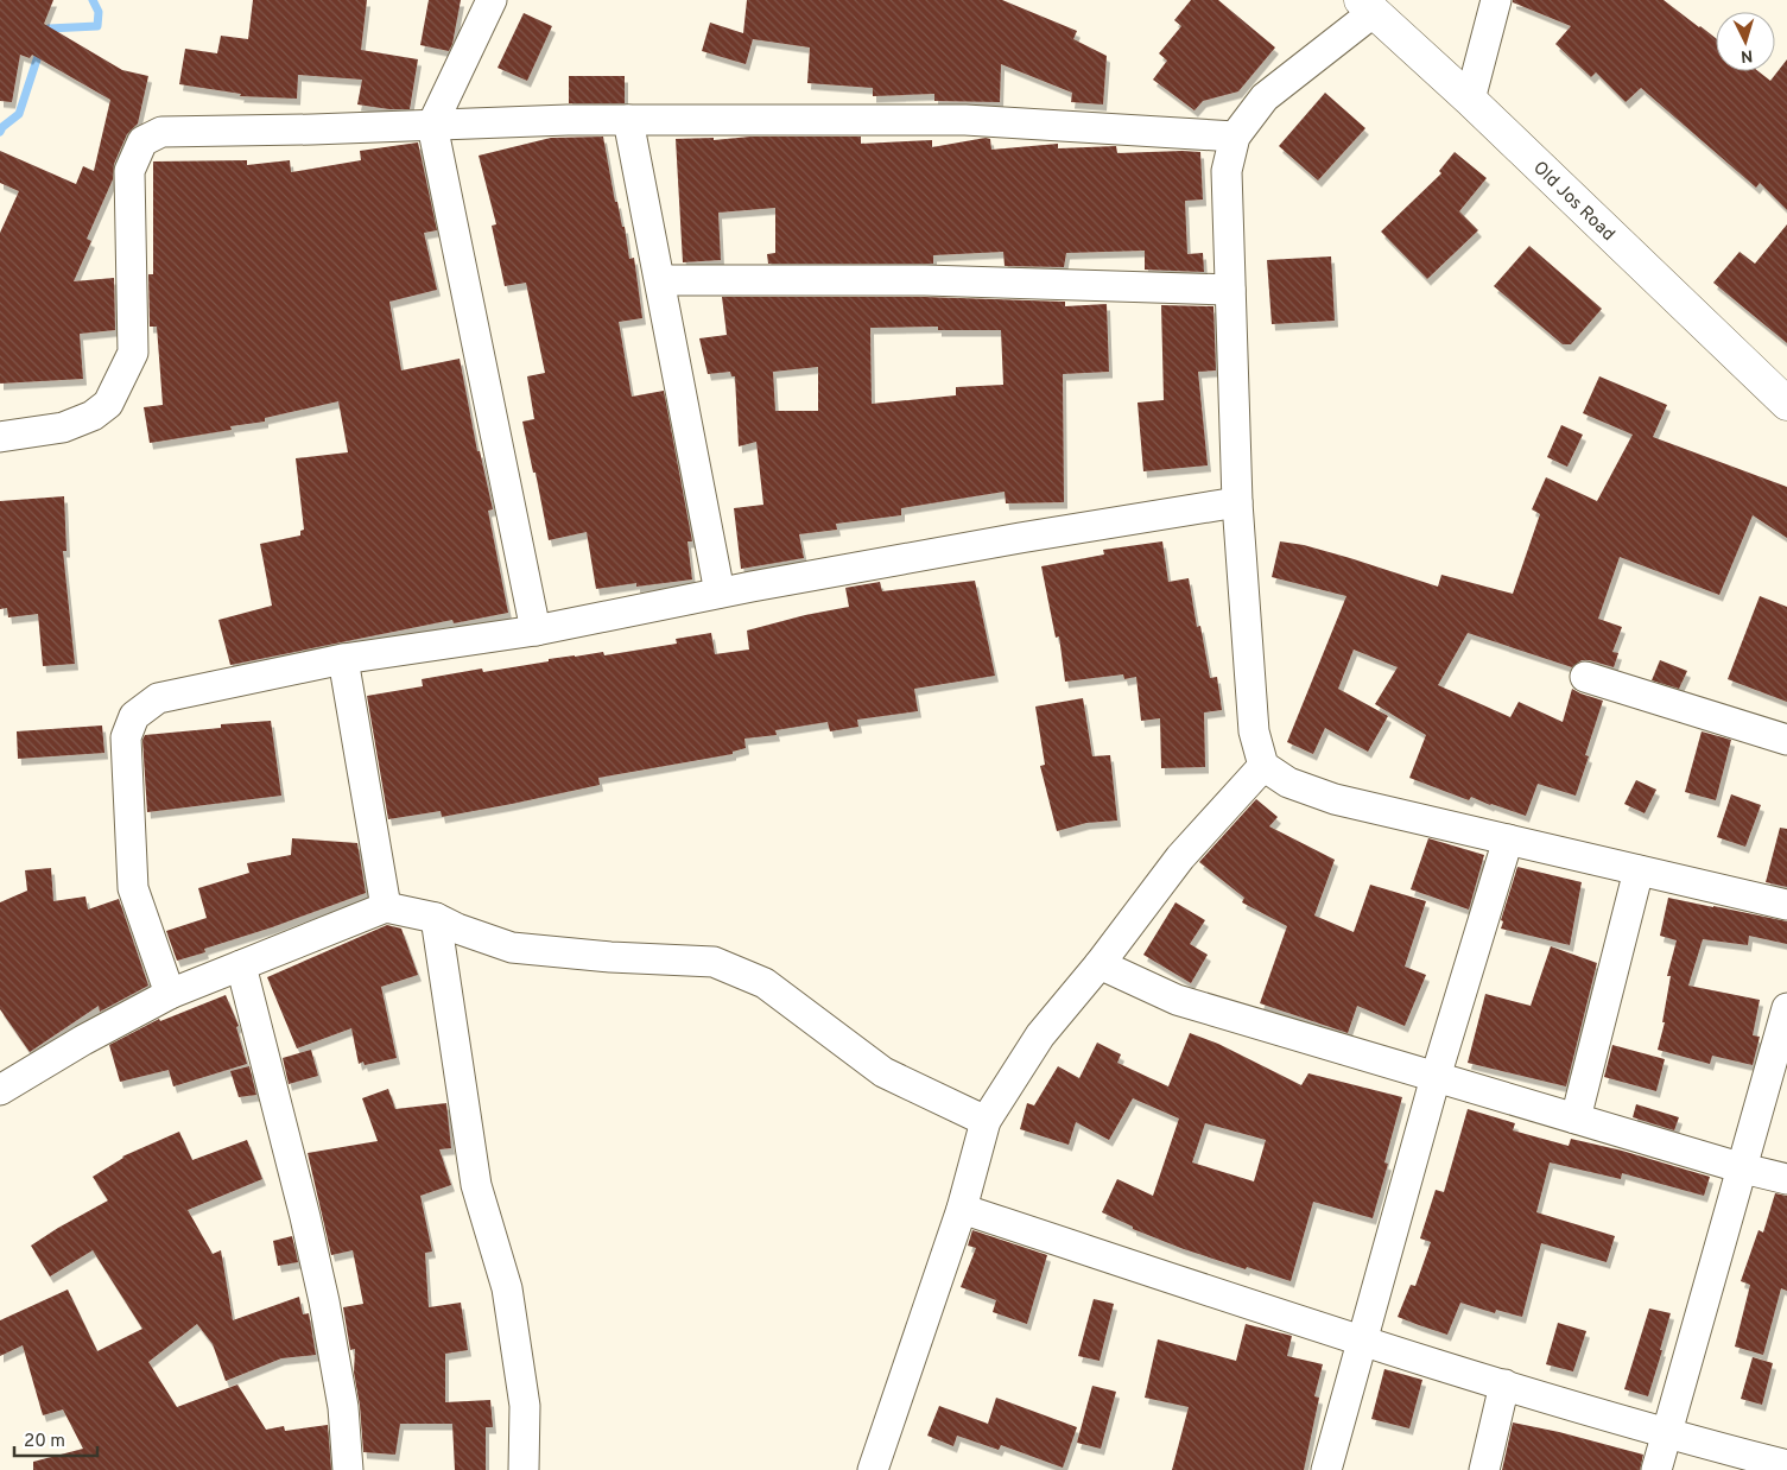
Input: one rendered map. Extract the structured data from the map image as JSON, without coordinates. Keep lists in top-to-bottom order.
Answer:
{
  "streets": {
    "main road": ["Old Jos Road"]
  },
  "scale_bar": "20 m",
  "north": "bottom"
}
